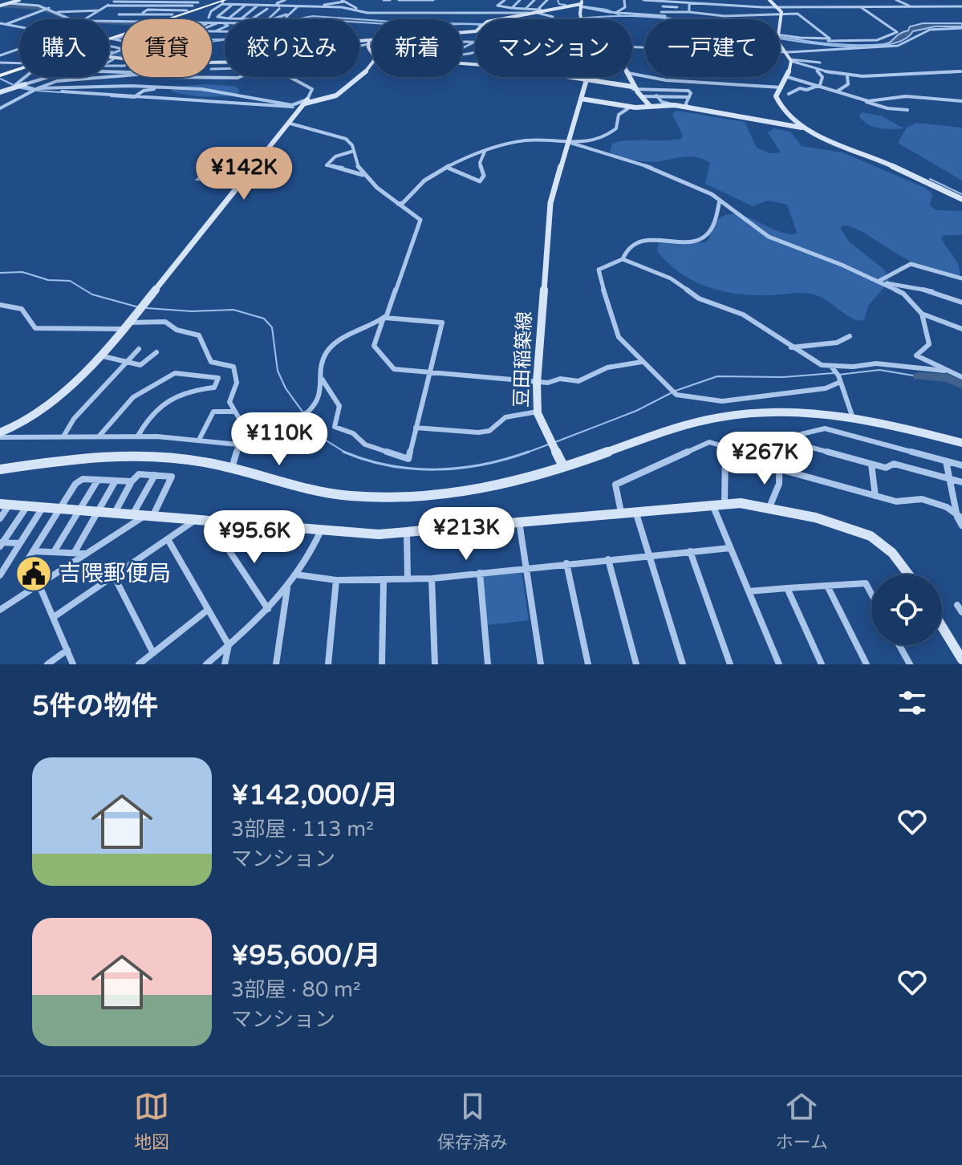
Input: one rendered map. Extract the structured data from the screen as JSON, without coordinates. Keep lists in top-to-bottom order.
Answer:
{
  "streets": {
    "street": ["豆田稲築線"]
  },
  "places": {
    "public building": ["吉隈郵便局"]
  },
  "page": {
    "chip": [
      "購入",
      "賃貸",
      "絞り込み",
      "新着",
      "マンション",
      "一戸建て"
    ],
    "price": [
      "¥142K",
      "¥110K",
      "¥267K",
      "¥213K",
      "¥95.6K"
    ],
    "heading": "5件の物件",
    "list": [
      {
        "name": "¥142,000/月",
        "note": "3部屋 · 113 m² · マンション"
      },
      {
        "name": "¥95,600/月",
        "note": "3部屋 · 80 m² · マンション"
      }
    ],
    "tabs": ["地図", "保存済み", "ホーム"]
  }
}
